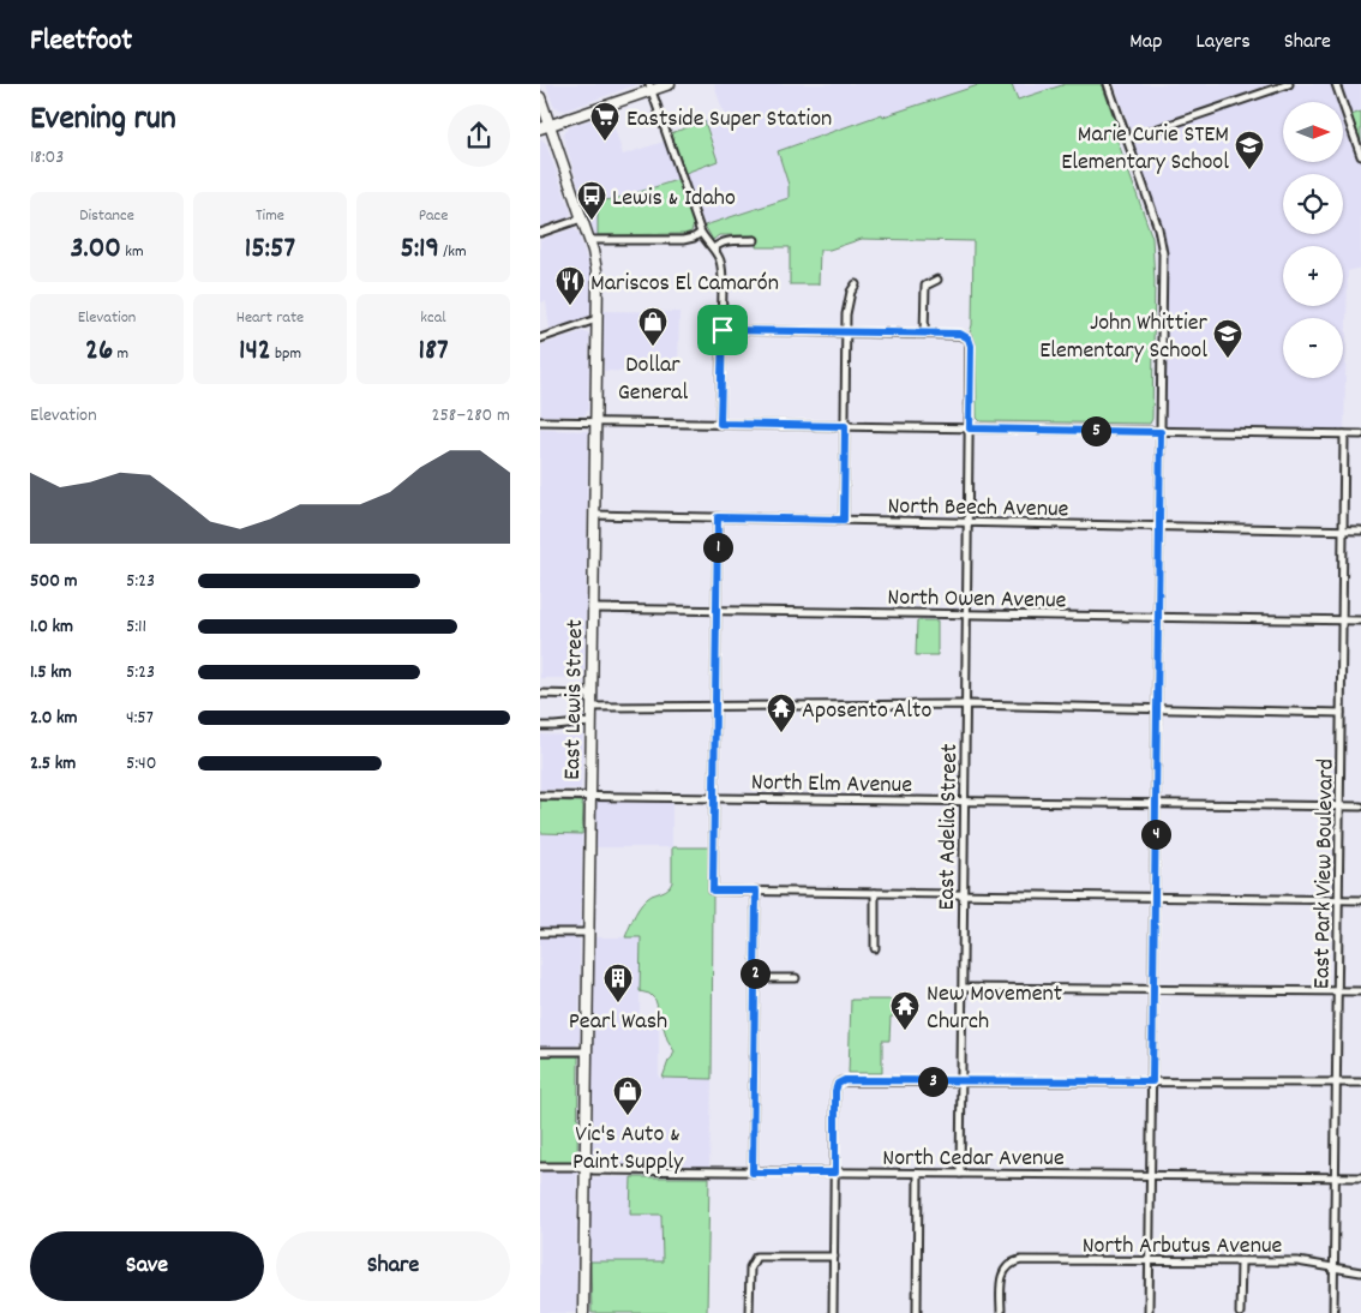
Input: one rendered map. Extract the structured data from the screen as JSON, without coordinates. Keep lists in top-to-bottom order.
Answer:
{
  "streets": {
    "main road": ["East Lewis Street"],
    "street": [
      "North Beech Avenue",
      "North Owen Avenue",
      "North Elm Avenue",
      "East Adelia Street",
      "East Park View Boulevard",
      "North Cedar Avenue",
      "North Arbutus Avenue"
    ]
  },
  "crossings": [
    ["North Beech Avenue", "East Lewis Street"],
    ["North Beech Avenue", "East Adelia Street"],
    ["North Beech Avenue", "East Park View Boulevard"],
    ["North Owen Avenue", "East Lewis Street"],
    ["North Owen Avenue", "East Adelia Street"],
    ["North Owen Avenue", "East Park View Boulevard"],
    ["East Lewis Street", "North Elm Avenue"],
    ["East Lewis Street", "North Cedar Avenue"],
    ["North Elm Avenue", "East Adelia Street"],
    ["North Elm Avenue", "East Park View Boulevard"],
    ["East Adelia Street", "North Cedar Avenue"],
    ["East Park View Boulevard", "North Cedar Avenue"],
    ["East Park View Boulevard", "North Arbutus Avenue"]
  ],
  "places": {
    "supermarket": ["Eastside Super Station"],
    "school or university": ["Marie Curie STEM Elementary School", "John Whittier Elementary School"],
    "bus stop": ["Lewis & Idaho"],
    "restaurant": ["Mariscos El Camarón"],
    "shop": ["Dollar General", "Vic's Auto & Paint Supply"],
    "temple": ["Aposento Alto", "New Movement Church"],
    "building": ["Pearl Wash"]
  },
  "north": "right",
  "page": {
    "header": "Fleetfoot",
    "nav": ["Map", "Layers", "Share"],
    "heading": ["Evening run", "18:03"],
    "map_buttons": ["+", "−"],
    "stats": [
      ["Distance", "3.00 km"],
      ["Time", "15:57"],
      ["Pace", "5:19 /km"],
      ["Elevation", "26 m"],
      ["Heart rate", "142 bpm"],
      ["kcal", "187"]
    ],
    "chart": ["Elevation", "258–280 m"],
    "pins": [
      "5",
      "1",
      "4",
      "2",
      "3"
    ],
    "list": [
      {
        "name": "500 m",
        "note": "5:23"
      },
      {
        "name": "1.0 km",
        "note": "5:11"
      },
      {
        "name": "1.5 km",
        "note": "5:23"
      },
      {
        "name": "2.0 km",
        "note": "4:57"
      },
      {
        "name": "2.5 km",
        "note": "5:40"
      }
    ],
    "buttons": ["Save", "Share"]
  }
}
